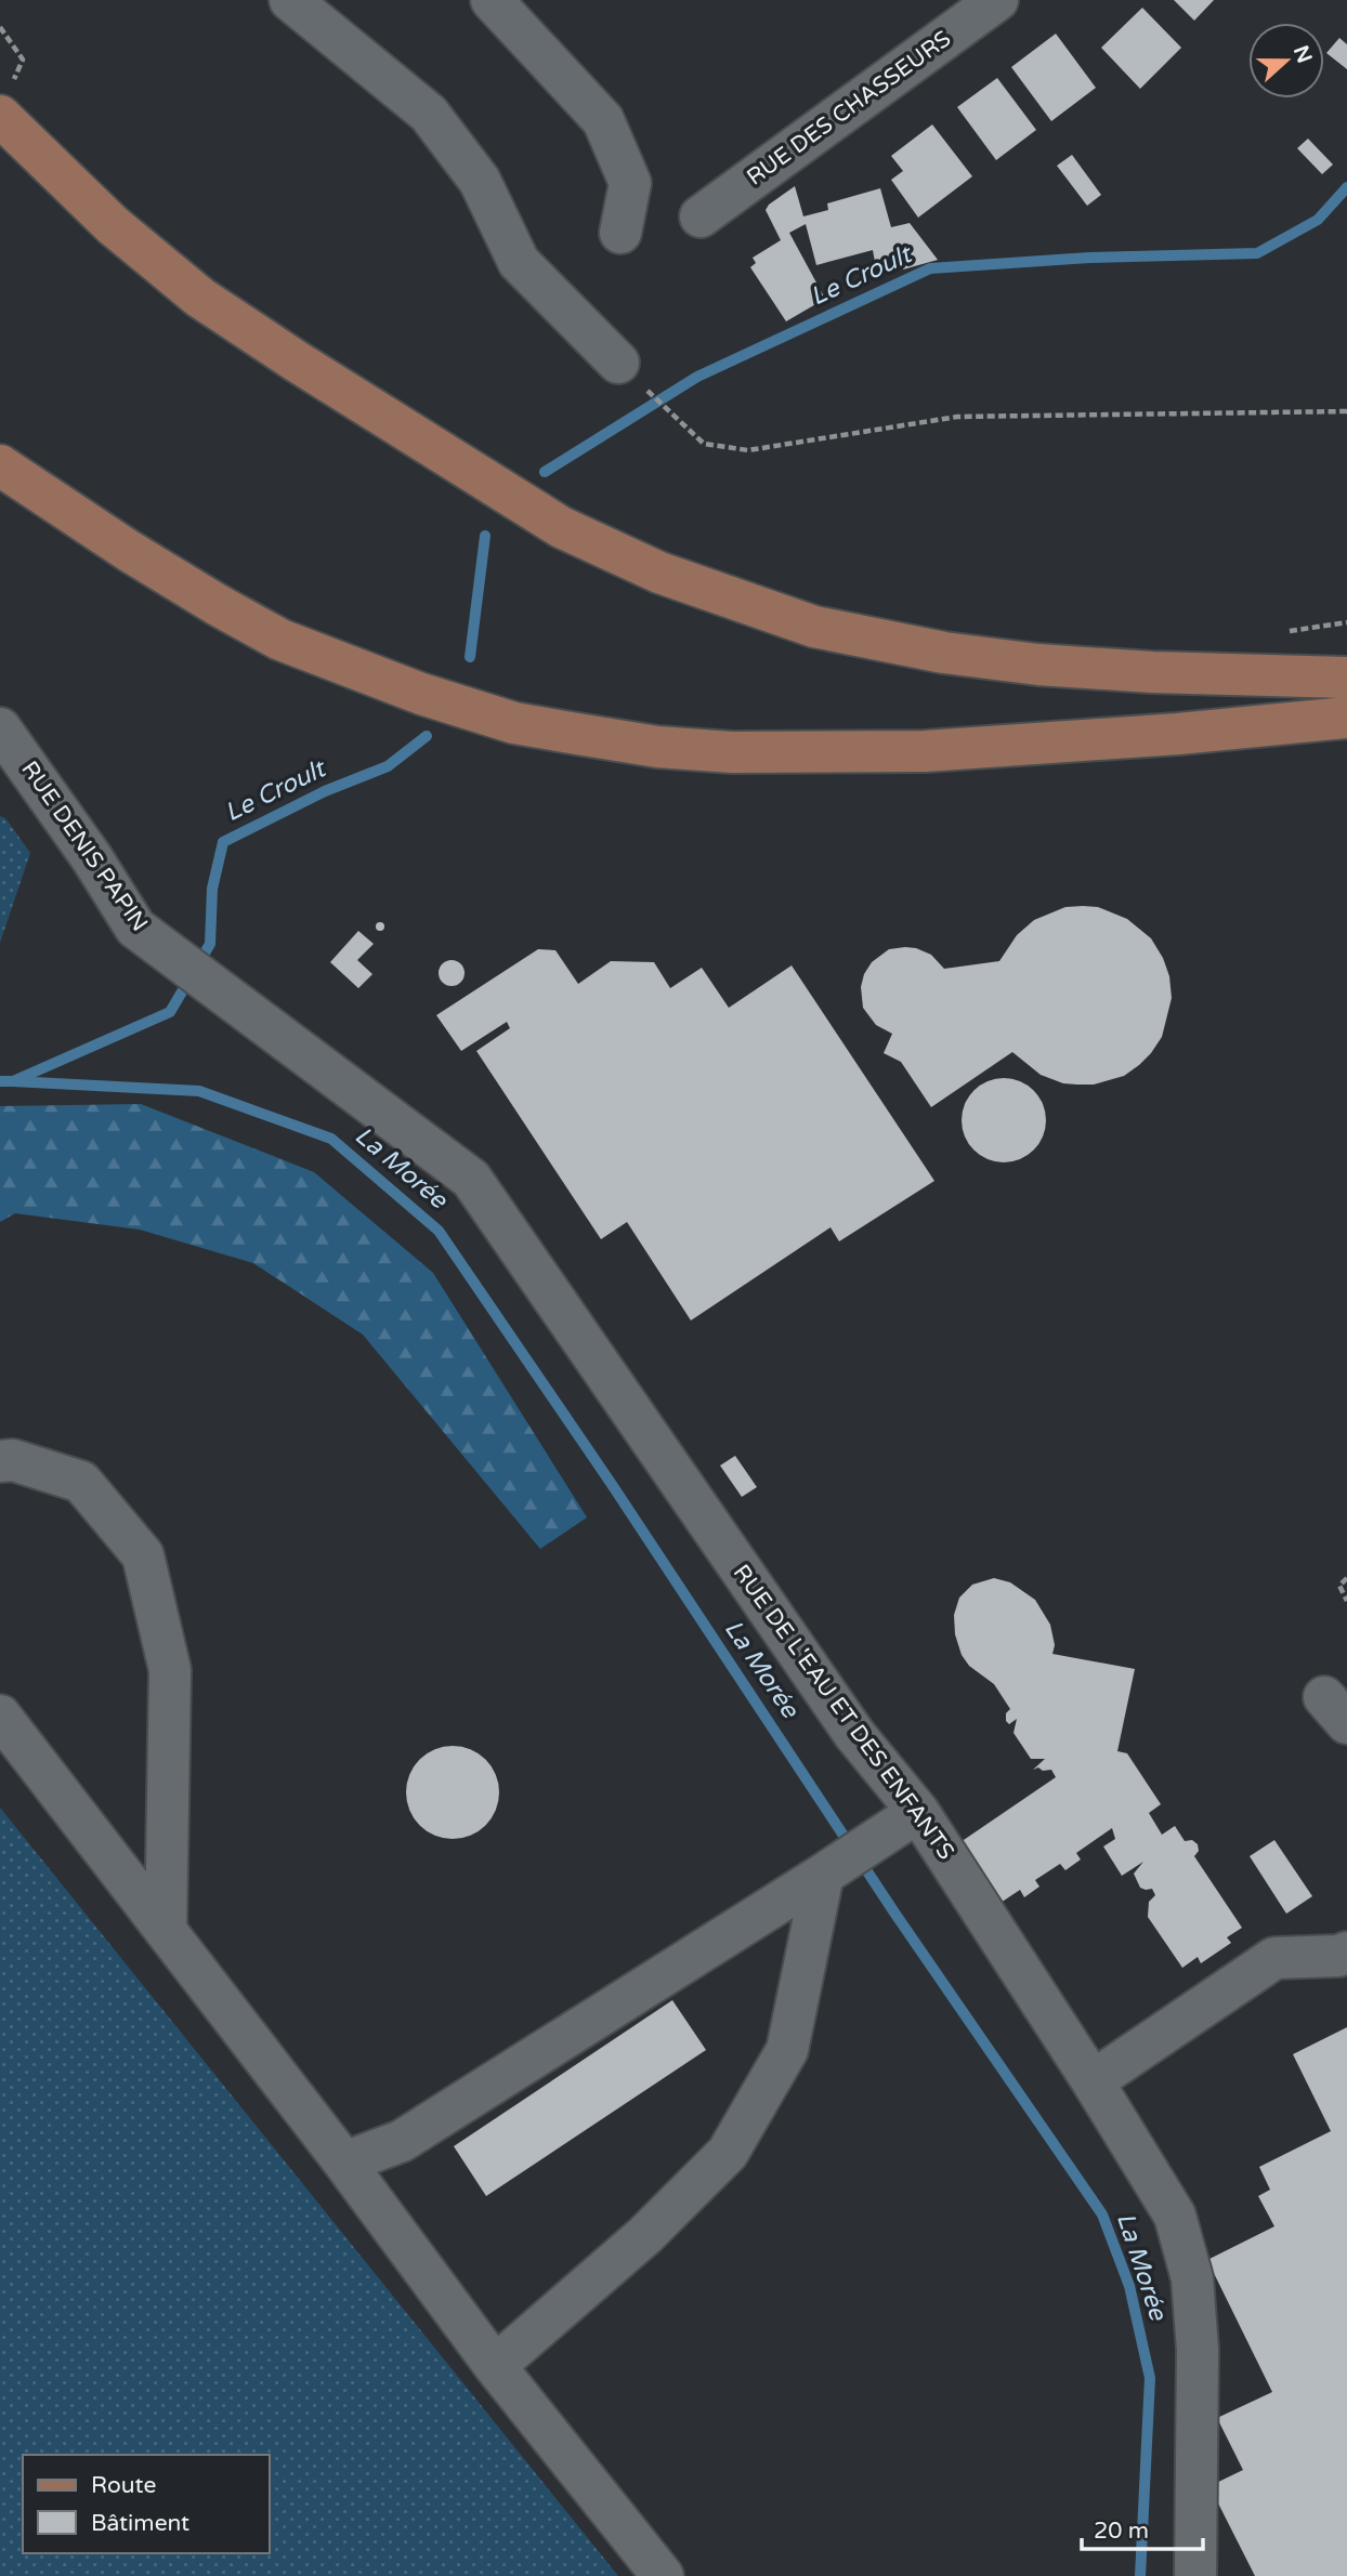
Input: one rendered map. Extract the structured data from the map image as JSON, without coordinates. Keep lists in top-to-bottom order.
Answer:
{
  "streets": {
    "street": ["RUE DES CHASSEURS", "RUE DENIS PAPIN", "RUE DE L'EAU ET DES ENFANTS"]
  },
  "crossings": [
    ["RUE DENIS PAPIN", "RUE DE L'EAU ET DES ENFANTS"]
  ],
  "water": ["Le Croult", "La Morée"],
  "legend": ["Route", "Bâtiment"],
  "scale_bar": "20 m",
  "north": "right"
}
